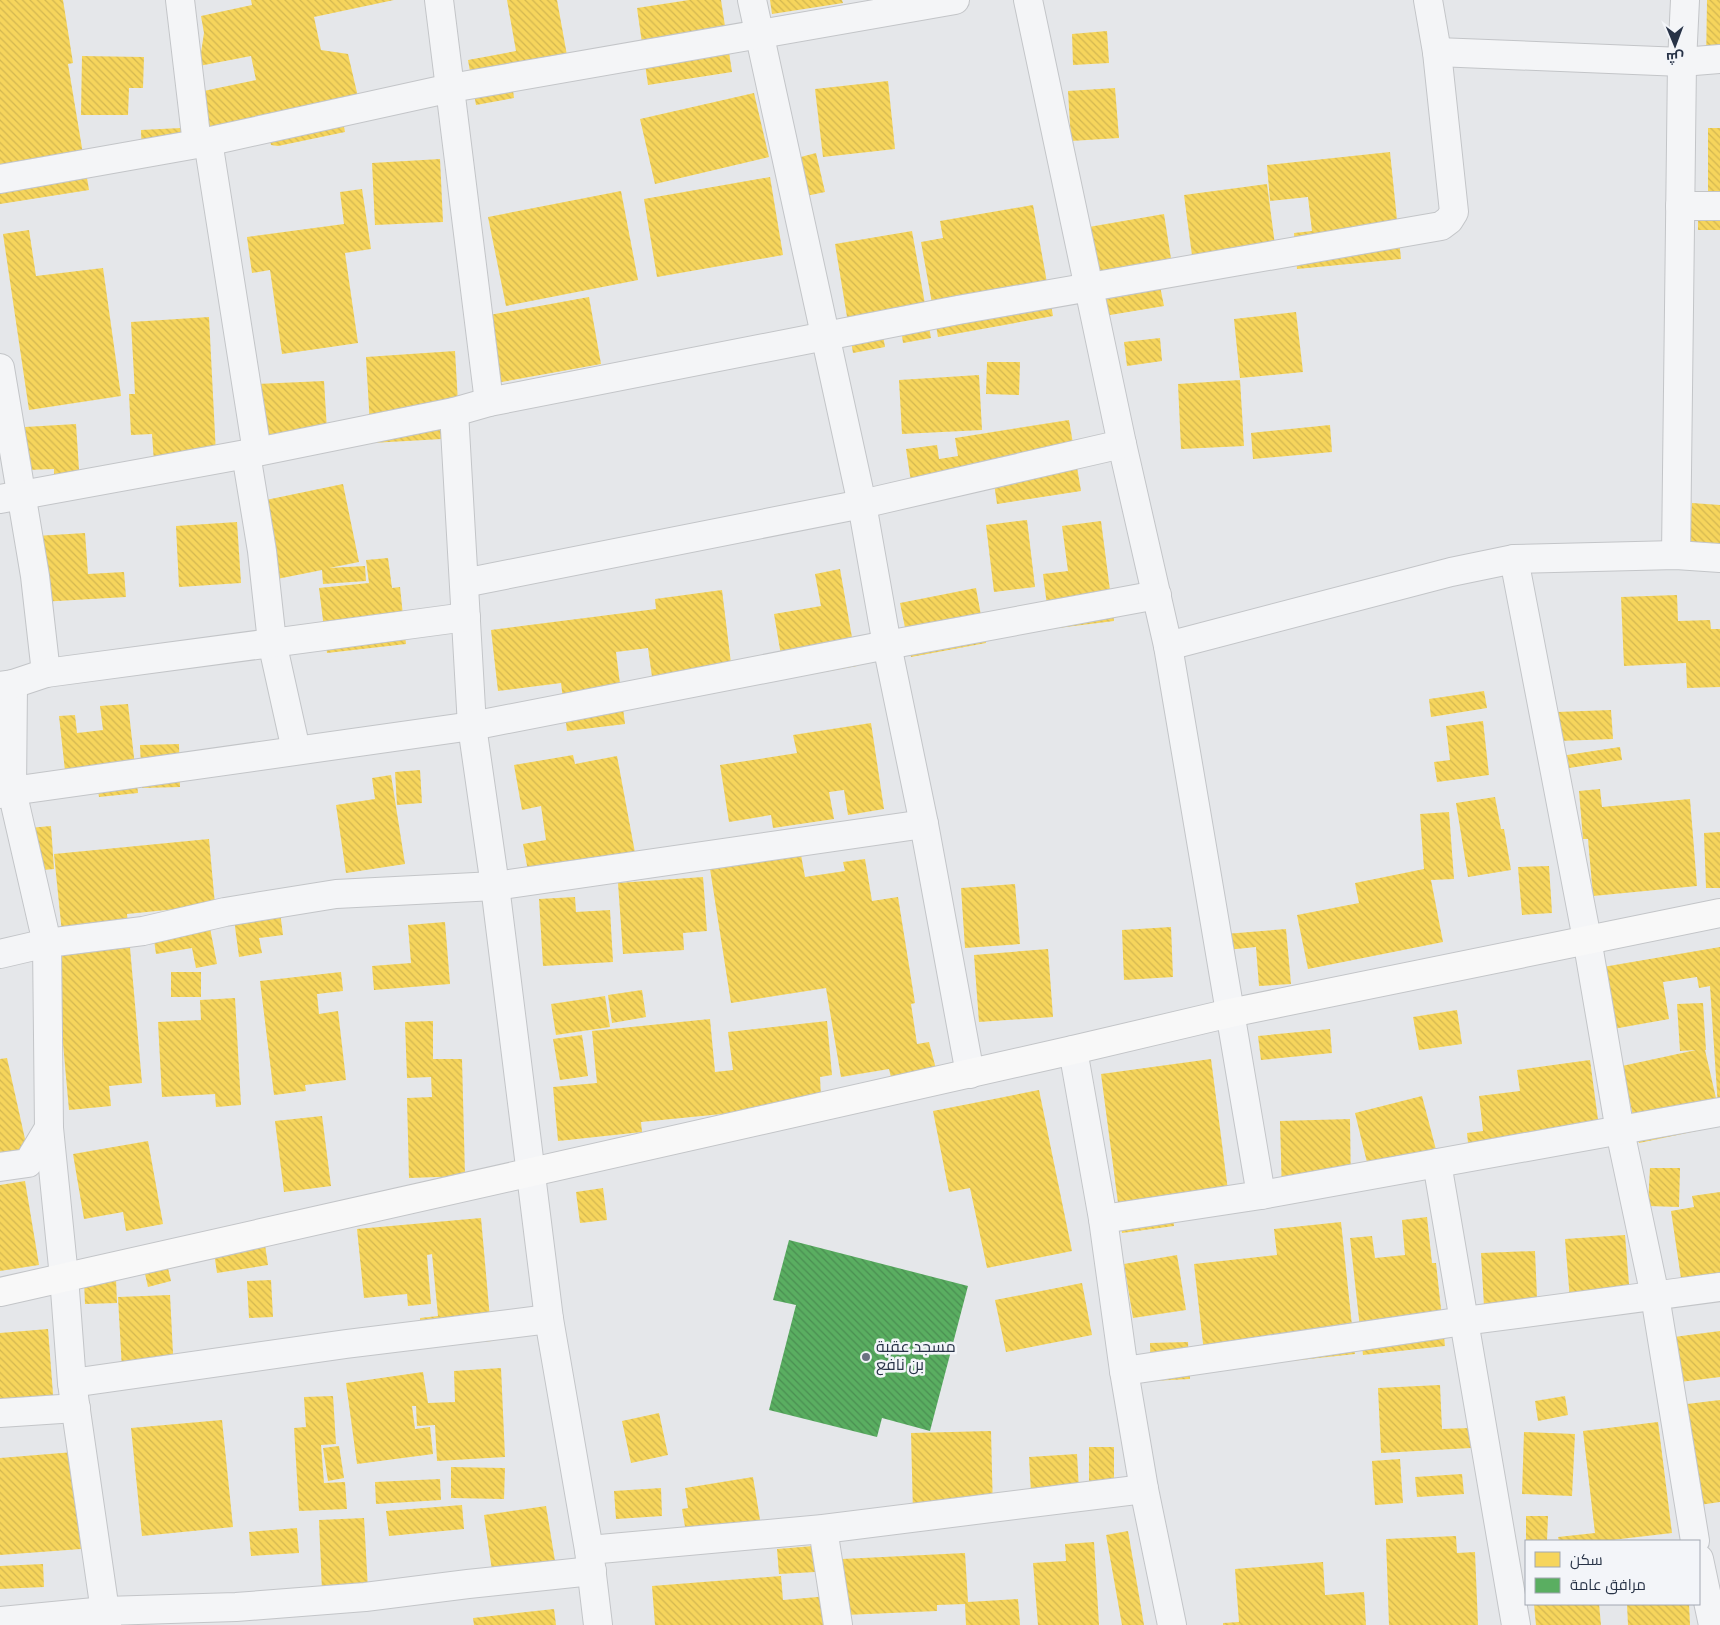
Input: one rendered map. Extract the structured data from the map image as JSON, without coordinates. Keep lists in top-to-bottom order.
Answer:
{
  "places": ["مسجد عقبة بن نافع"],
  "legend": ["سكن", "مرافق عامة"],
  "north": "bottom"
}
